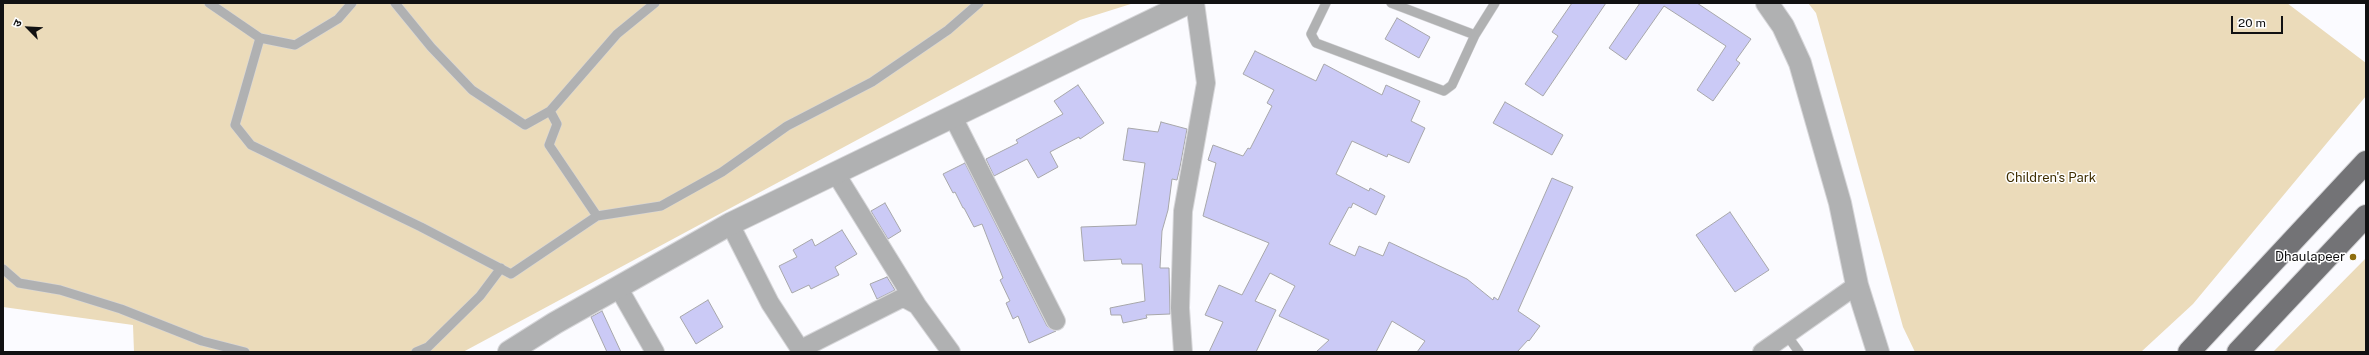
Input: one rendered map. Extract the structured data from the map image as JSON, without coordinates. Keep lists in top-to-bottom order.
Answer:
{
  "parks": ["Children's Park"],
  "places": ["Dhaulapeer"],
  "scale_bar": "20 m",
  "north": "top left"
}
